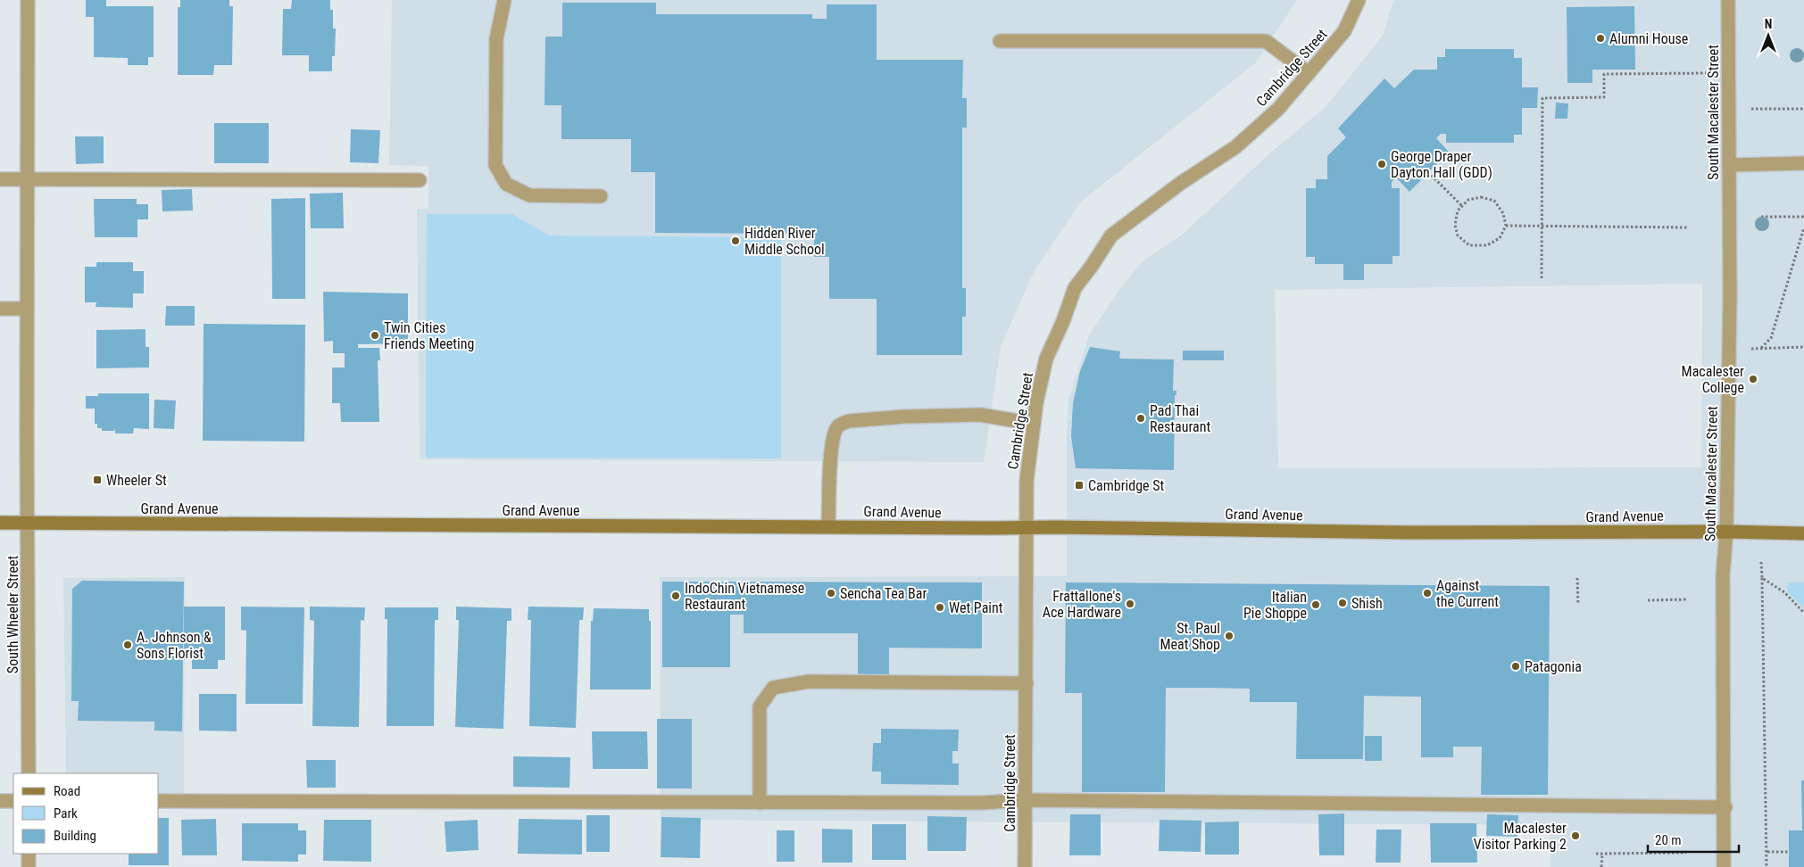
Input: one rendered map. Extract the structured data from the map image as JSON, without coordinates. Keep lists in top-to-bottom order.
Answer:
{
  "streets": {
    "main road": ["Grand Avenue"],
    "street": ["Cambridge Street", "South Macalester Street", "South Wheeler Street"]
  },
  "crossings": [
    ["Cambridge Street", "Grand Avenue"],
    ["South Macalester Street", "Grand Avenue"],
    ["Grand Avenue", "South Wheeler Street"]
  ],
  "places": {
    "other": [
      "Alumni House",
      "George Draper Dayton Hall (GDD)",
      "Hidden River Middle School",
      "Twin Cities Friends Meeting",
      "Macalester College",
      "Pad Thai Restaurant",
      "Sencha Tea Bar",
      "Against the Current",
      "IndoChin Vietnamese Restaurant",
      "Shish",
      "Frattallone's Ace Hardware",
      "Italian Pie Shoppe",
      "Wet Paint",
      "St. Paul Meat Shop",
      "A. Johnson & Sons Florist",
      "Patagonia",
      "Macalester Visitor Parking 2"
    ],
    "transit": ["Wheeler St", "Cambridge St"]
  },
  "legend": ["Road", "Park", "Building"],
  "scale_bar": "20 m",
  "north": "top"
}
